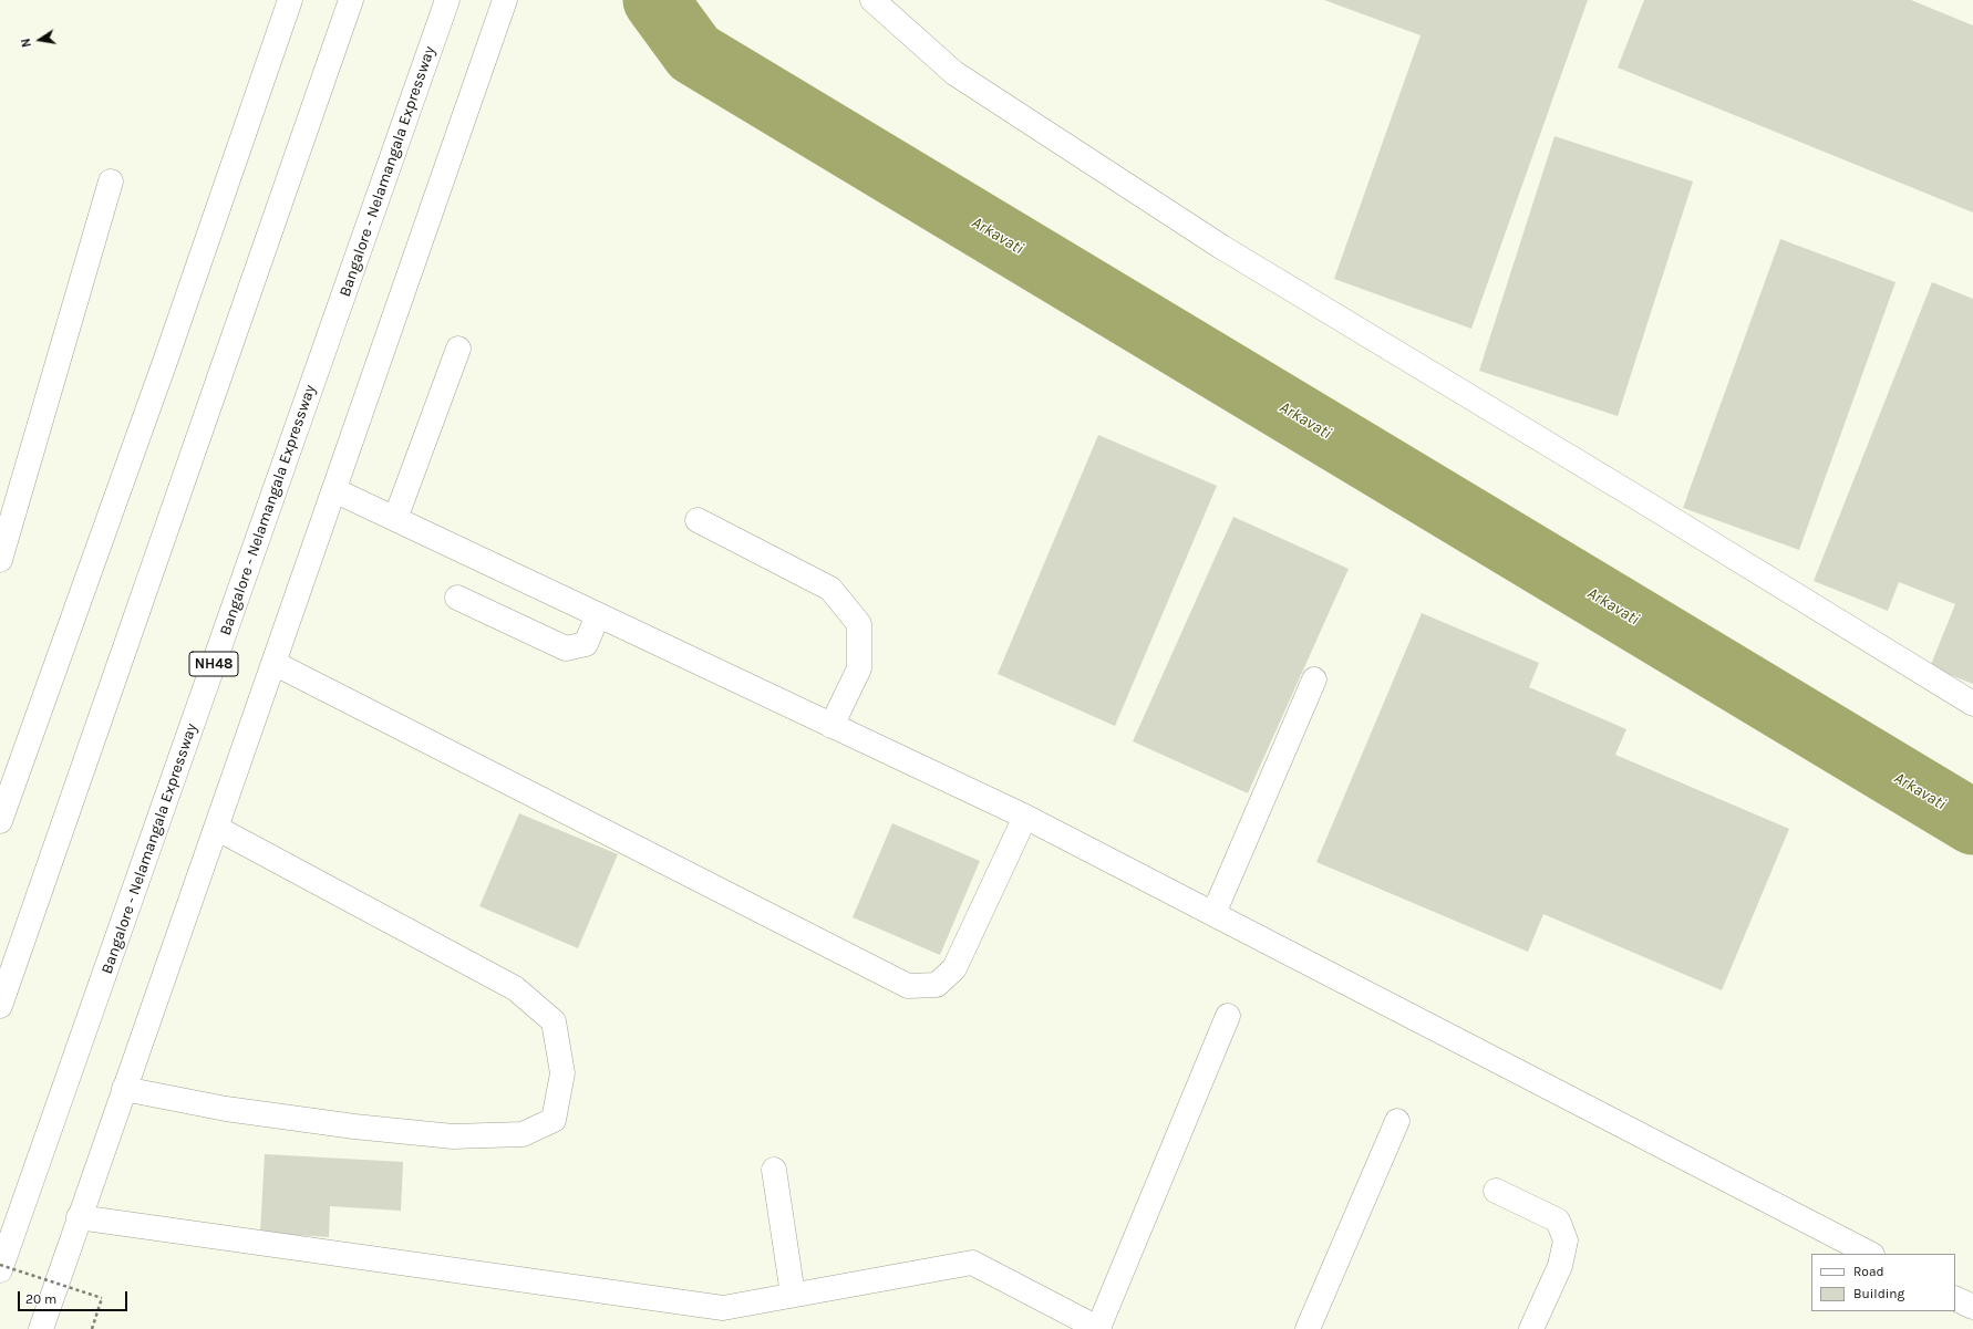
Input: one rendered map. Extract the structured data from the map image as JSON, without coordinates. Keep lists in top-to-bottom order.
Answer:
{
  "streets": {
    "main road": ["Bangalore - Nelamangala Expressway", "NH48"]
  },
  "water": ["Arkavati"],
  "legend": ["Road", "Building"],
  "scale_bar": "20 m",
  "north": "left"
}
